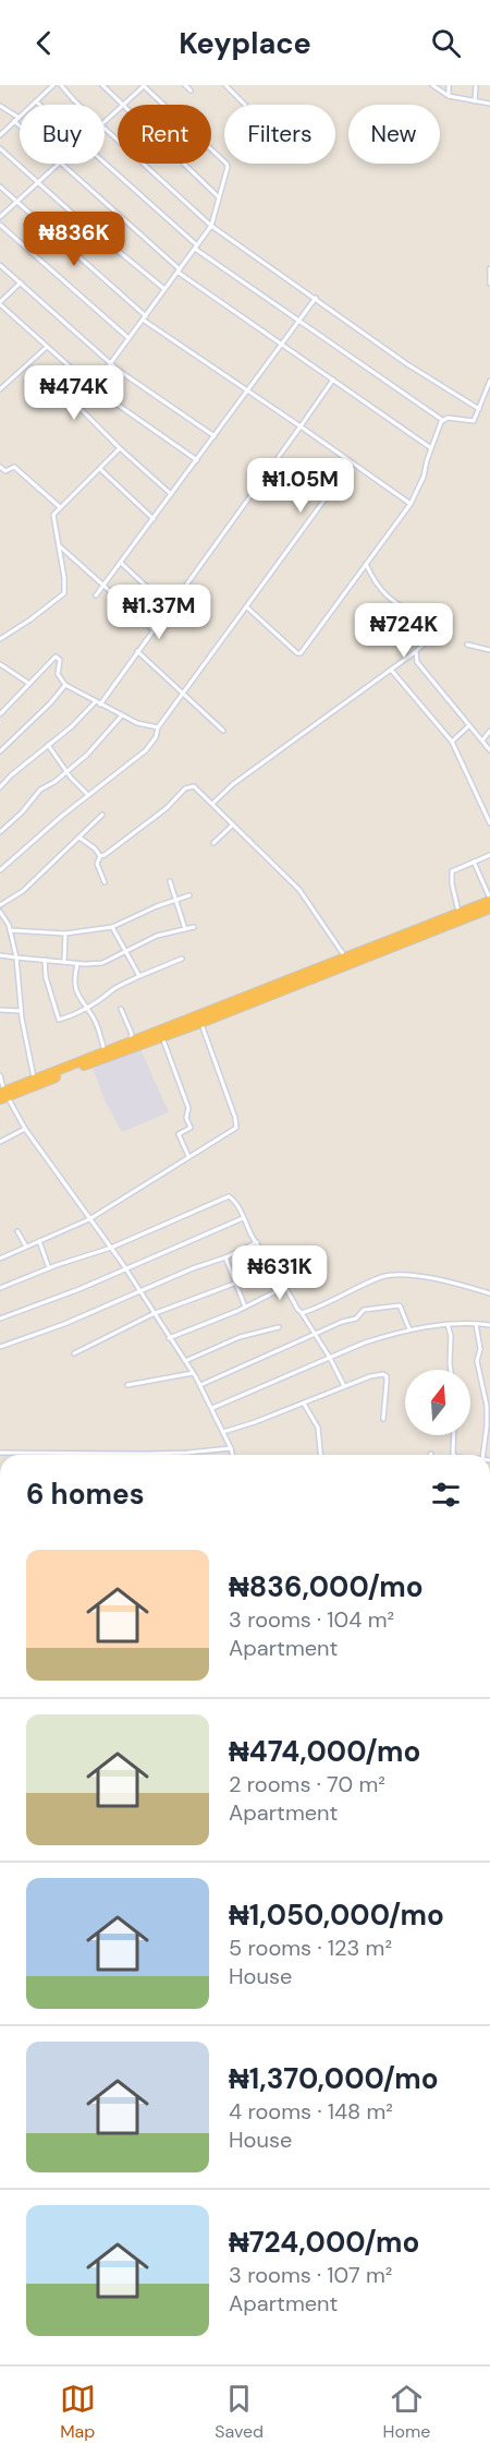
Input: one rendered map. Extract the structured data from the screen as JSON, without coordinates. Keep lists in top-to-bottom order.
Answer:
{
  "north": "top",
  "page": {
    "header": "Keyplace",
    "chip": [
      "Buy",
      "Rent",
      "Filters",
      "New"
    ],
    "price": [
      "₦836K",
      "₦474K",
      "₦1.05M",
      "₦1.37M",
      "₦724K",
      "₦631K"
    ],
    "heading": "6 homes",
    "list": [
      {
        "name": "₦836,000/mo",
        "note": "3 rooms · 104 m² · Apartment"
      },
      {
        "name": "₦474,000/mo",
        "note": "2 rooms · 70 m² · Apartment"
      },
      {
        "name": "₦1,050,000/mo",
        "note": "5 rooms · 123 m² · House"
      },
      {
        "name": "₦1,370,000/mo",
        "note": "4 rooms · 148 m² · House"
      },
      {
        "name": "₦724,000/mo",
        "note": "3 rooms · 107 m² · Apartment"
      }
    ],
    "tabs": ["Map", "Saved", "Home"]
  }
}
